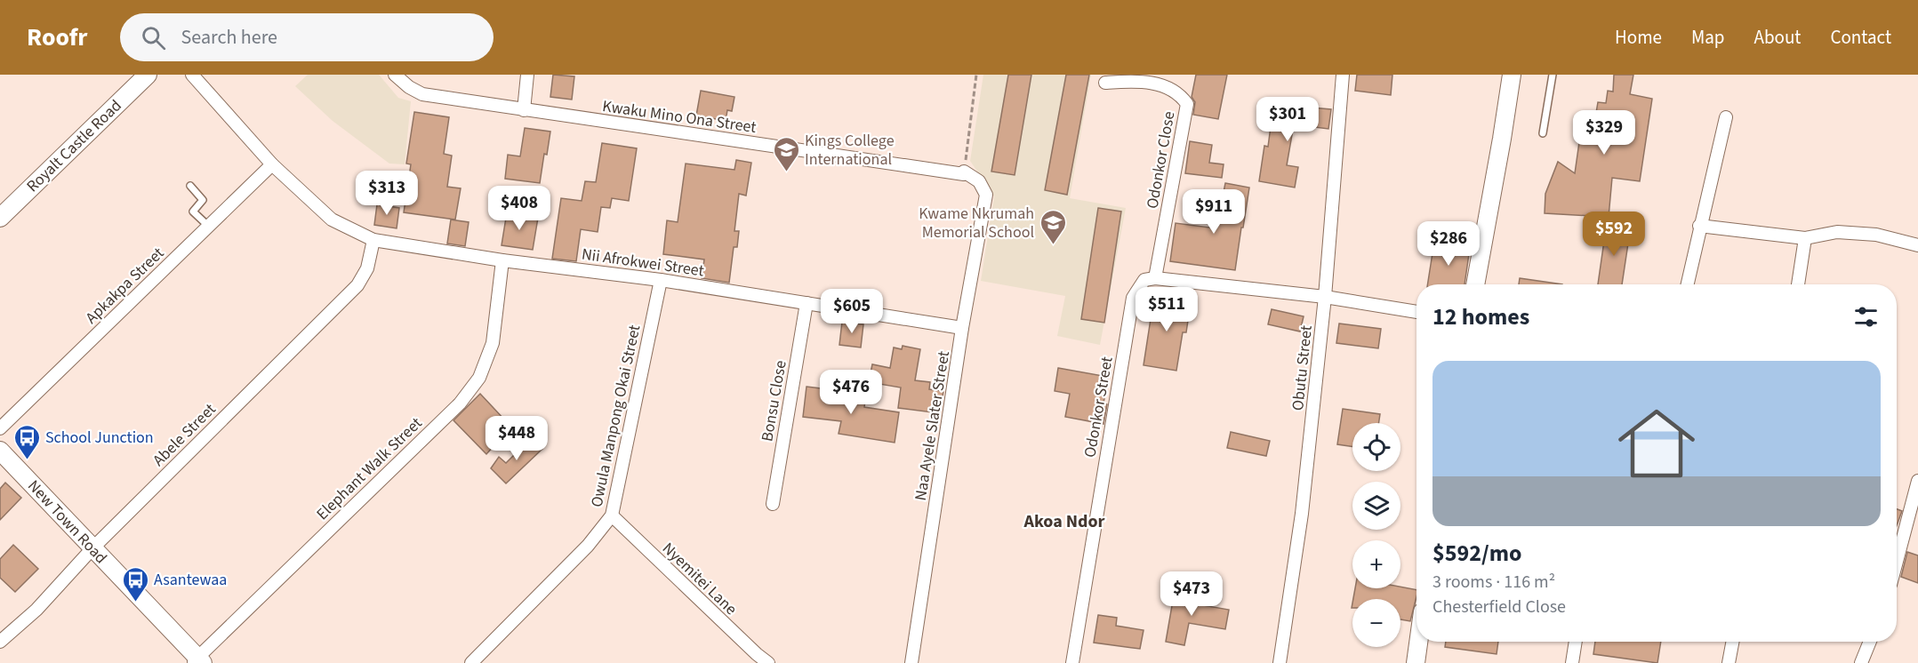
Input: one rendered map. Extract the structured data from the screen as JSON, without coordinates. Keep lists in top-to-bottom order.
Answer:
{
  "streets": {
    "street": [
      "Kwaku Mino Ona Street",
      "Royalt Castle Road",
      "Odonkor Close",
      "Nii Afrokwei Street",
      "Apkakpa Street",
      "Obutu Street",
      "Bonsu Close",
      "Odonkor Street",
      "Owula Manpong Okai Street",
      "Naa Ayele Slater Street",
      "Abele Street",
      "Elephant Walk Street",
      "New Town Road",
      "Nyemitei Lane"
    ]
  },
  "crossings": [
    ["Kwaku Mino Ona Street", "Naa Ayele Slater Street"],
    ["Odonkor Close", "Odonkor Street"],
    ["Nii Afrokwei Street", "Apkakpa Street"],
    ["Nii Afrokwei Street", "Bonsu Close"],
    ["Nii Afrokwei Street", "Owula Manpong Okai Street"],
    ["Nii Afrokwei Street", "Naa Ayele Slater Street"],
    ["Nii Afrokwei Street", "Abele Street"],
    ["Nii Afrokwei Street", "Elephant Walk Street"],
    ["Owula Manpong Okai Street", "Nyemitei Lane"],
    ["Abele Street", "New Town Road"],
    ["Elephant Walk Street", "New Town Road"]
  ],
  "districts": ["Akoa Ndor"],
  "places": {
    "school or university": ["Kings College International", "Kwame Nkrumah Memorial School"],
    "bus stop": ["School Junction", "Asantewaa"]
  },
  "page": {
    "header": "Roofr",
    "search": "Search here",
    "nav": [
      "Home",
      "Map",
      "About",
      "Contact"
    ],
    "price": [
      "$301",
      "$329",
      "$313",
      "$408",
      "$911",
      "$592",
      "$286",
      "$511",
      "$605",
      "$476",
      "$448",
      "$473"
    ],
    "heading": "12 homes",
    "list": [
      {
        "name": "$592/mo",
        "note": "3 rooms · 116 m² · Chesterfield Close"
      }
    ],
    "map_buttons": ["+", "−"]
  }
}
